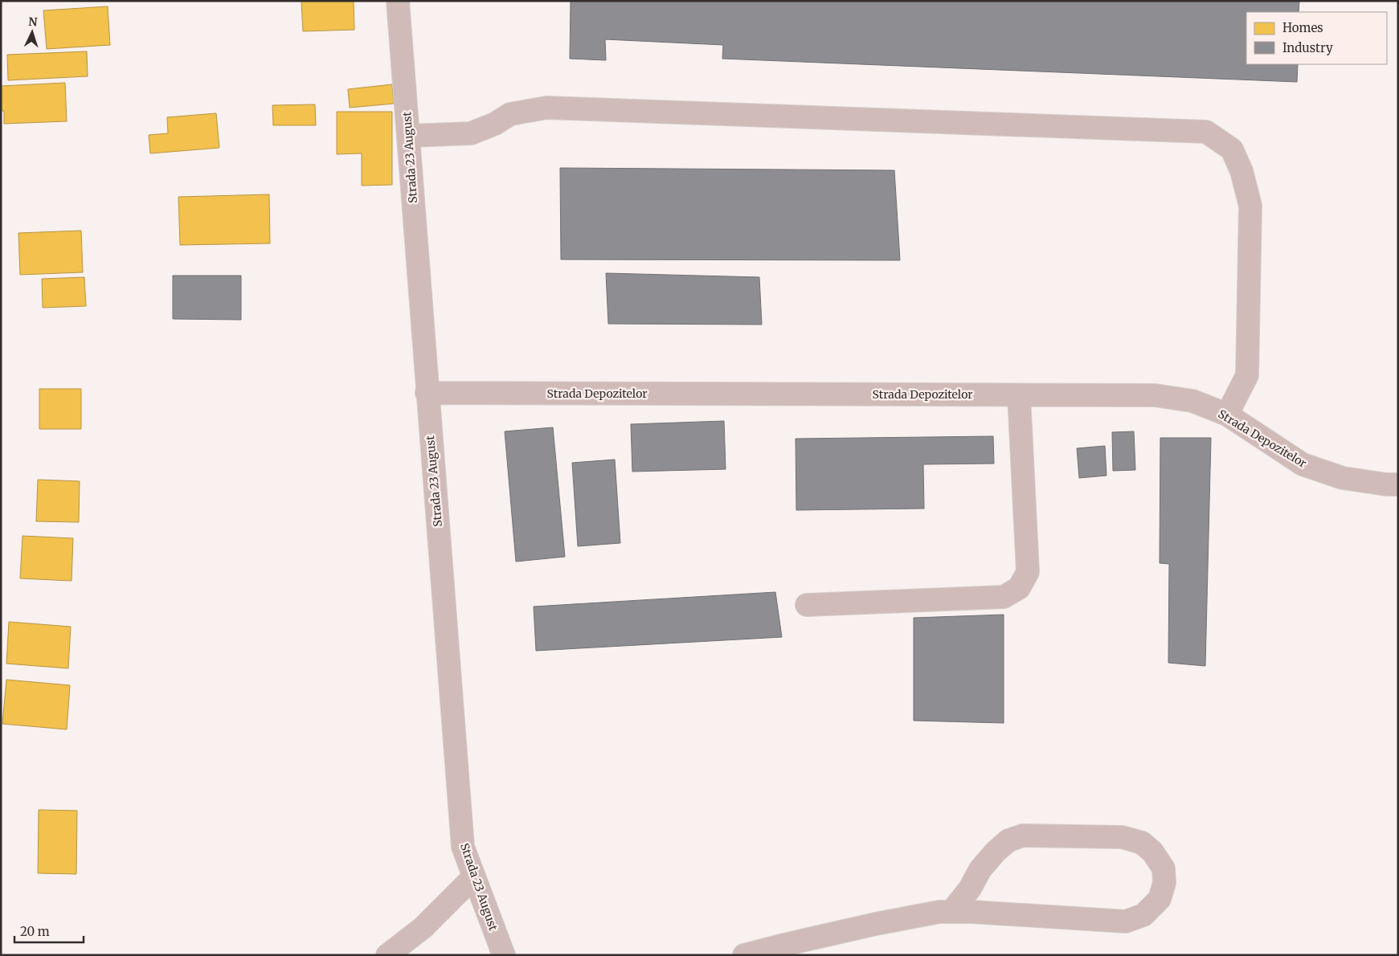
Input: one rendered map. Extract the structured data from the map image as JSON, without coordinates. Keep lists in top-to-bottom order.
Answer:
{
  "streets": {
    "street": ["Strada 23 August", "Strada Depozitelor"]
  },
  "crossings": [
    ["Strada 23 August", "Strada Depozitelor"]
  ],
  "legend": ["Homes", "Industry"],
  "scale_bar": "20 m",
  "north": "top"
}
